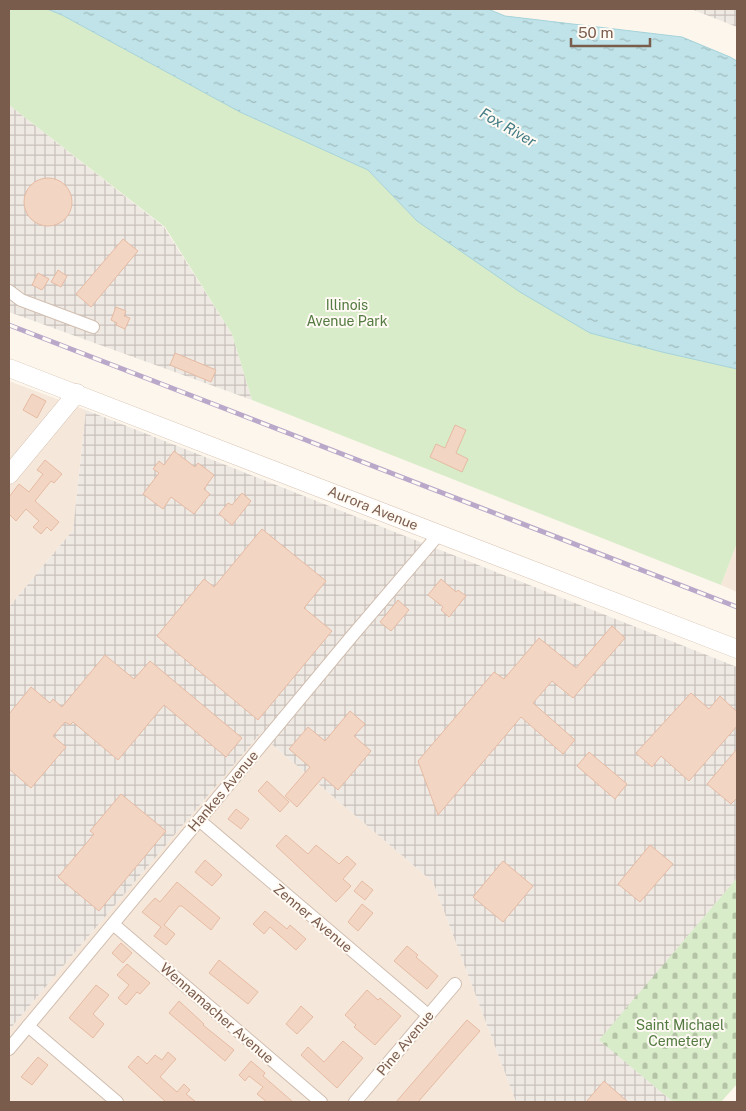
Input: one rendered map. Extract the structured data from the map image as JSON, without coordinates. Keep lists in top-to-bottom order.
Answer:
{
  "streets": {
    "main road": ["Aurora Avenue"],
    "street": [
      "Hankes Avenue",
      "Zenner Avenue",
      "Wennamacher Avenue",
      "Pine Avenue"
    ]
  },
  "crossings": [
    ["Aurora Avenue", "Hankes Avenue"],
    ["Hankes Avenue", "Zenner Avenue"],
    ["Hankes Avenue", "Wennamacher Avenue"],
    ["Zenner Avenue", "Pine Avenue"]
  ],
  "water": ["Fox River"],
  "parks": ["Illinois Avenue Park", "Saint Michael Cemetery"],
  "scale_bar": "50 m"
}
